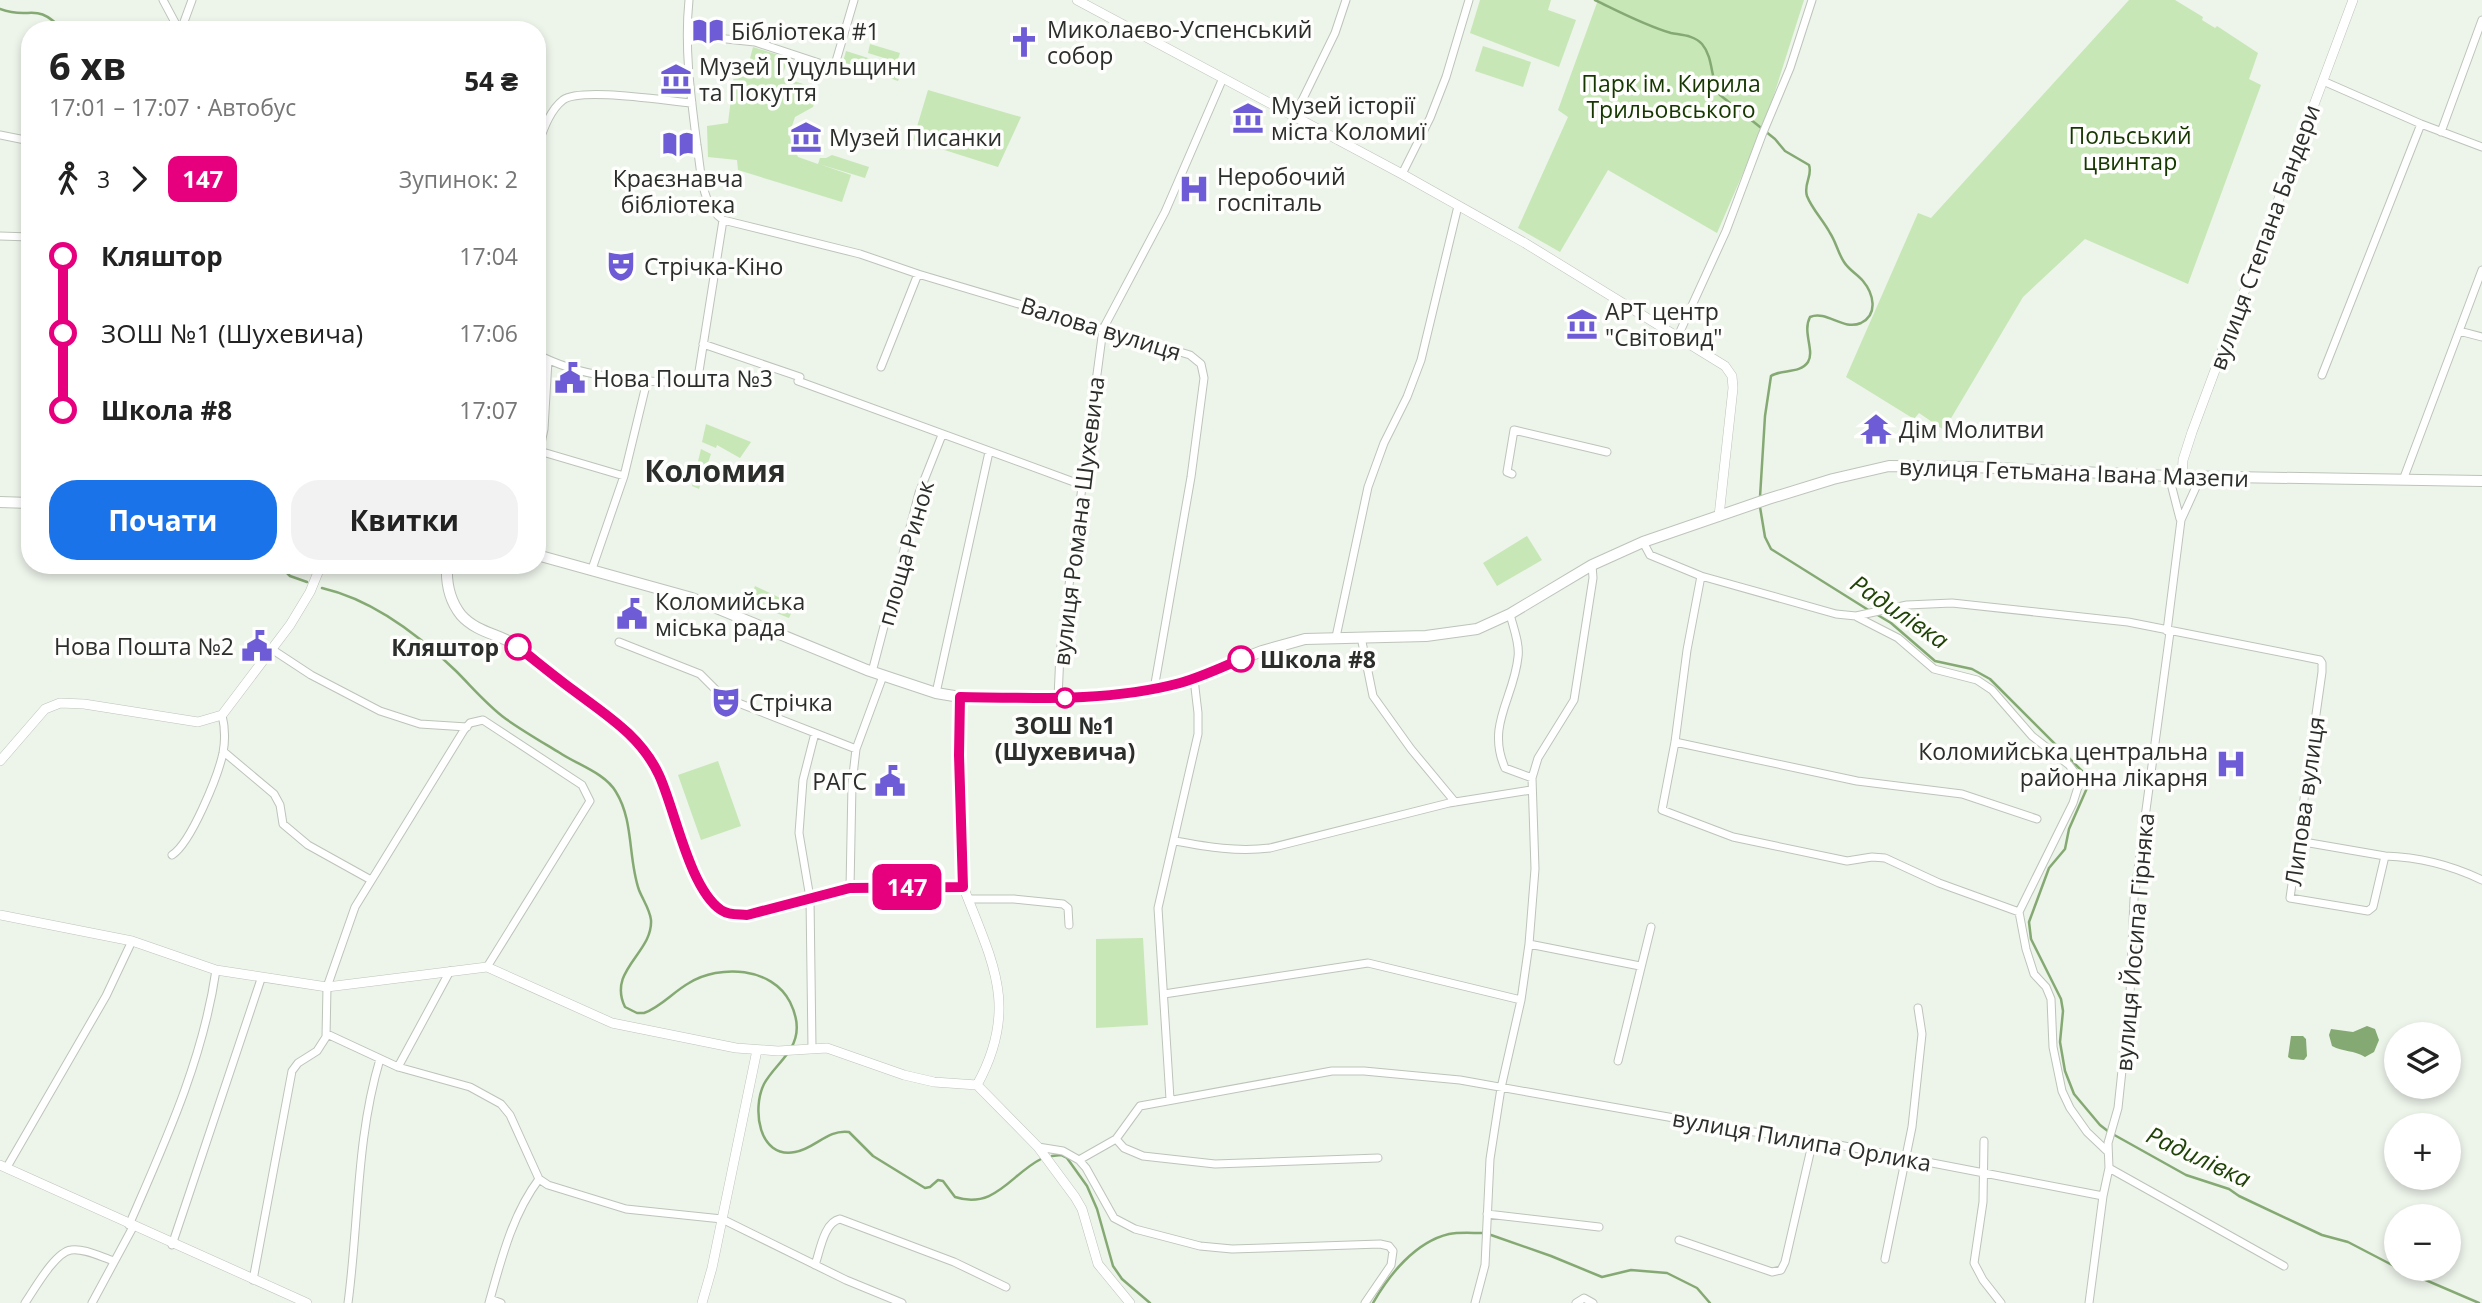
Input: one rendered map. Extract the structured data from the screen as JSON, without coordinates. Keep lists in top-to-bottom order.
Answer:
{
  "streets": {
    "main road": ["вулиця Гетьмана Івана Мазепи"],
    "street": [
      "вулиця Степана Бандери",
      "Валова вулиця",
      "вулиця Романа Шухевича",
      "площа Ринок",
      "Липова вулиця",
      "вулиця Йосипа Гірняка",
      "вулиця Пилипа Орлика"
    ]
  },
  "crossings": [
    ["вулиця Степана Бандери", "вулиця Гетьмана Івана Мазепи"],
    ["Валова вулиця", "вулиця Гетьмана Івана Мазепи"],
    ["Валова вулиця", "вулиця Романа Шухевича"],
    ["вулиця Гетьмана Івана Мазепи", "вулиця Романа Шухевича"],
    ["вулиця Гетьмана Івана Мазепи", "площа Ринок"],
    ["Липова вулиця", "вулиця Йосипа Гірняка"],
    ["вулиця Йосипа Гірняка", "вулиця Пилипа Орлика"]
  ],
  "districts": ["Коломия"],
  "water": ["Радилівка"],
  "parks": ["Парк ім. Кирила Трильовського", "Польський цвинтар"],
  "places": {
    "library": ["Бібліотека #1", "Краєзнавча бібліотека"],
    "church": ["Миколаєво-Успенський собор"],
    "museum": [
      "Музей Гуцульщини та Покуття",
      "Музей історії міста Коломиї",
      "Музей Писанки",
      "АРТ центр \"Світовид\""
    ],
    "hospital": ["Неробочий госпіталь", "Коломийська центральна районна лікарня"],
    "theatre": ["Стрічка-Кіно", "Стрічка"],
    "public building": [
      "Нова Пошта №3",
      "Коломийська міська рада",
      "Нова Пошта №2",
      "РАГС"
    ],
    "temple": ["Дім Молитви"],
    "other": ["Кляштор", "Школа #8", "ЗОШ №1 (Шухевича)"]
  },
  "lines": ["bus line 147"],
  "page": {
    "on_map": "147",
    "heading": ["6 хв", "17:01 – 17:07 · Автобус", "54 ₴"],
    "legs": ["3", "147", "Зупинок: 2"],
    "list": [
      {
        "name": "Кляштор",
        "value": "17:04"
      },
      {
        "name": "ЗОШ №1 (Шухевича)",
        "value": "17:06"
      },
      {
        "name": "Школа #8",
        "value": "17:07"
      }
    ],
    "buttons": ["Почати", "Квитки"],
    "map_buttons": ["+", "−"]
  }
}
